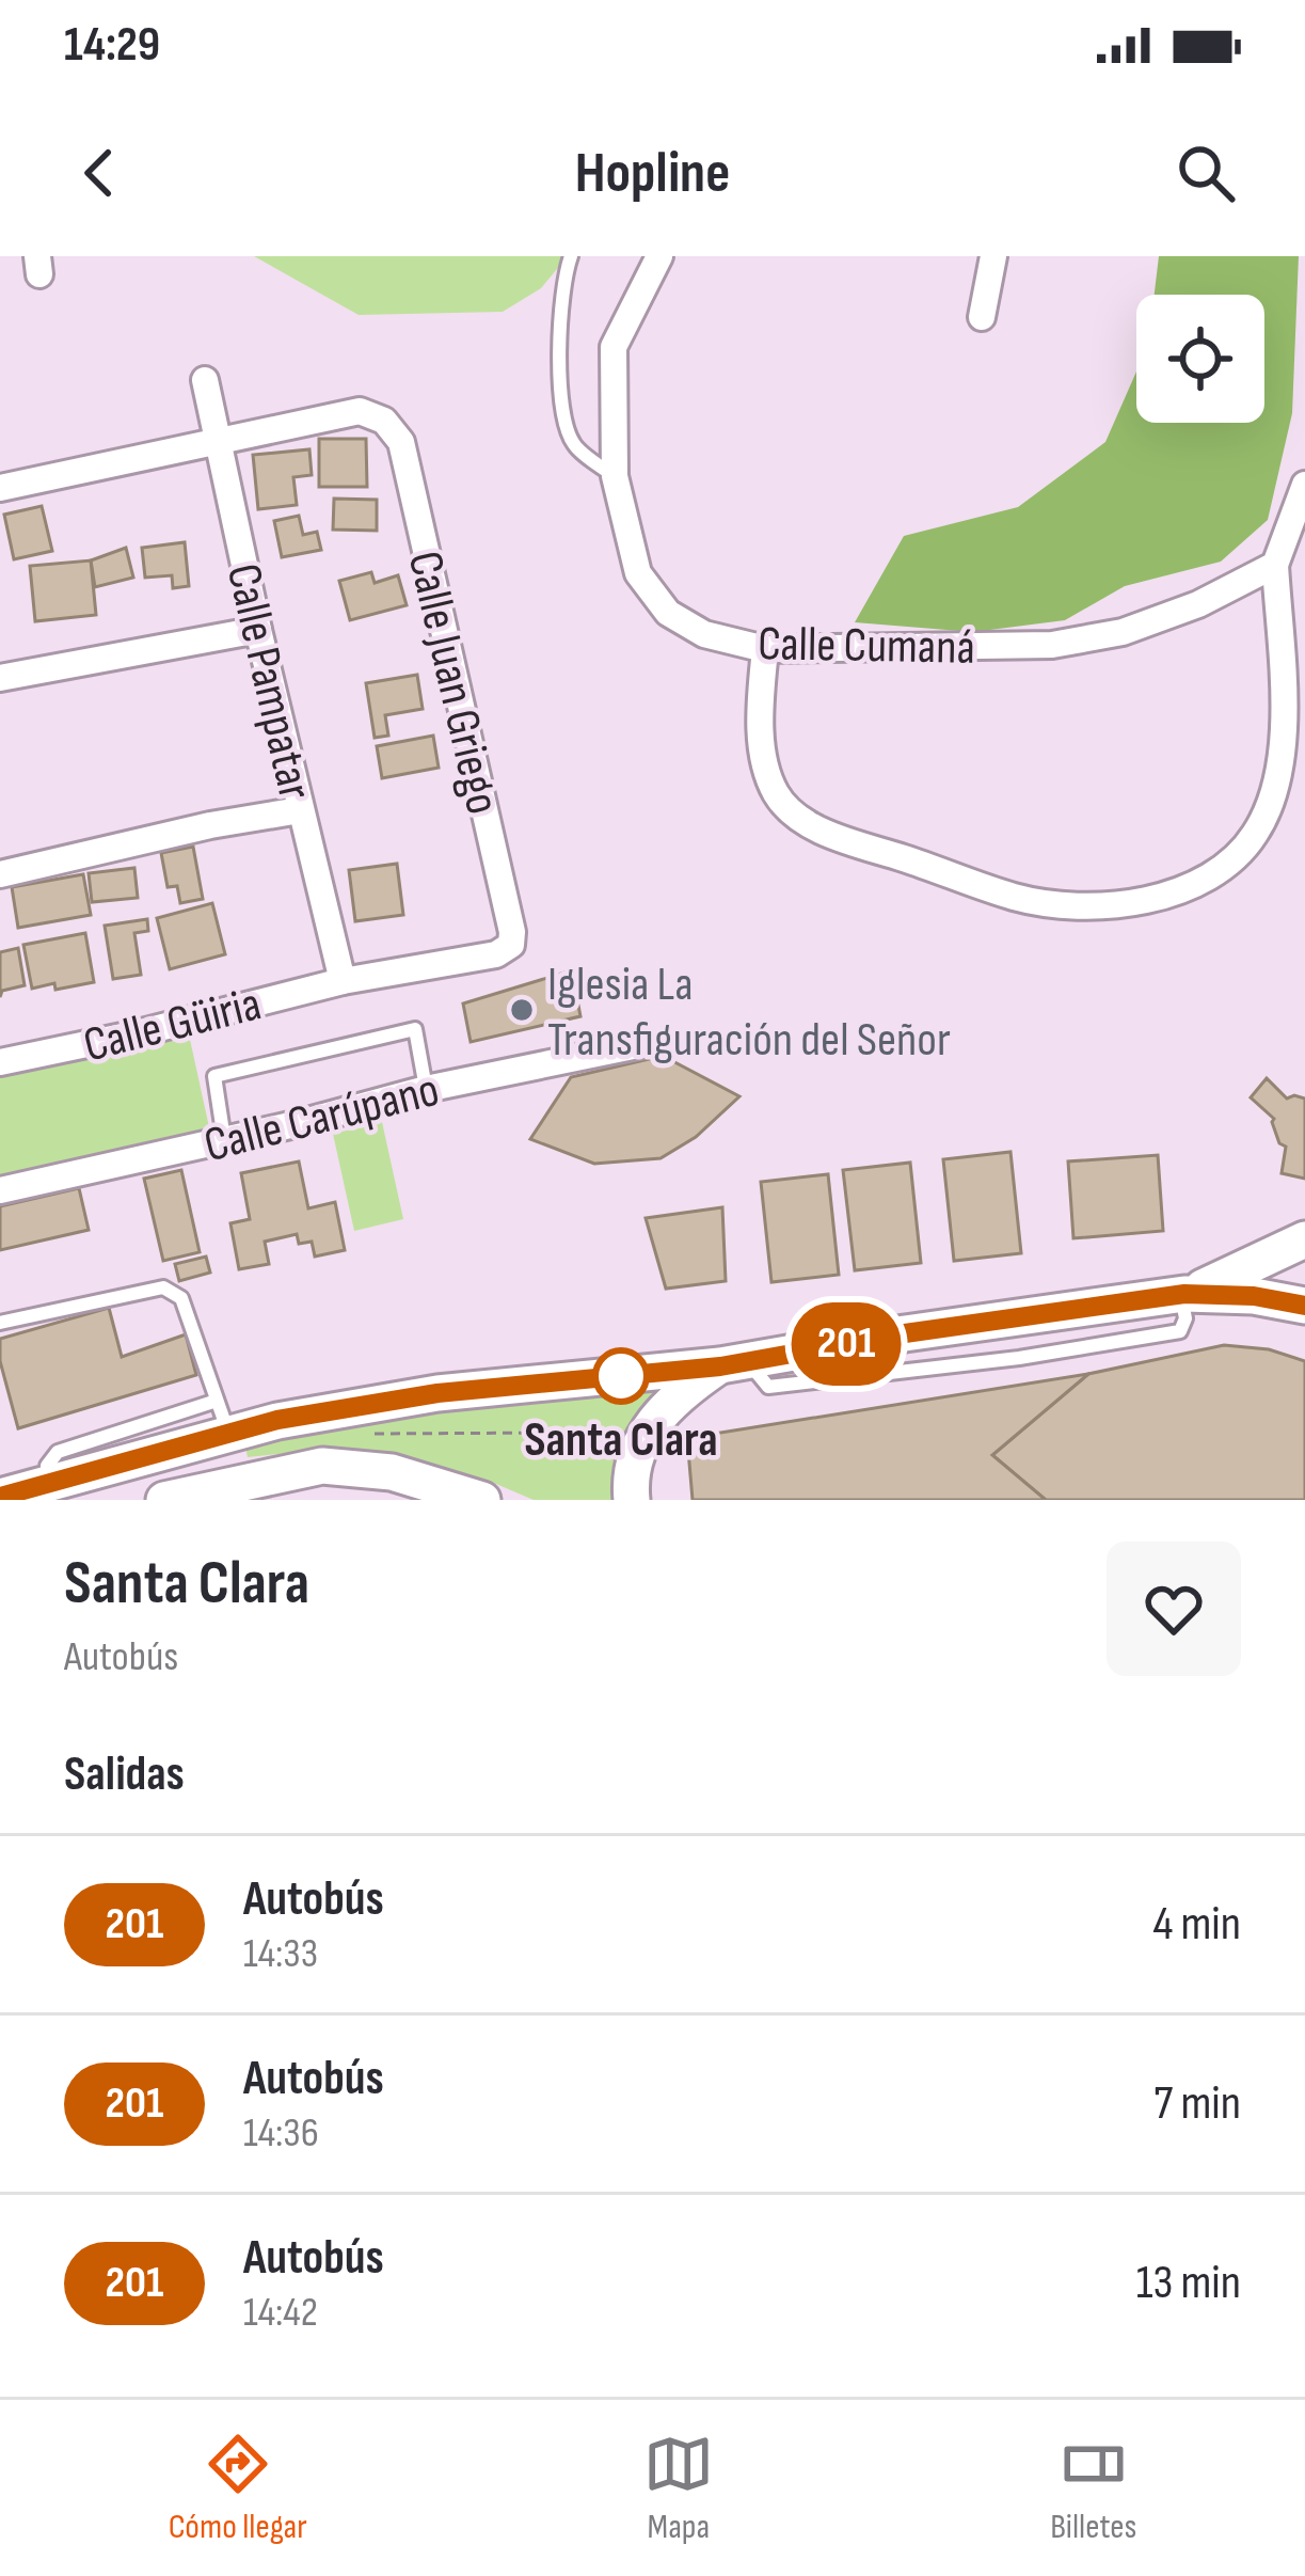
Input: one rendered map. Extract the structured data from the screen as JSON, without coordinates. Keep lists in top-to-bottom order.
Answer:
{
  "streets": {
    "street": [
      "Calle Cumaná",
      "Calle Pampatar",
      "Calle Juan Griego",
      "Calle Güiria",
      "Calle Carúpano"
    ]
  },
  "crossings": [
    ["Calle Pampatar", "Calle Juan Griego"],
    ["Calle Pampatar", "Calle Güiria"],
    ["Calle Juan Griego", "Calle Güiria"]
  ],
  "places": ["Iglesia La Transfiguración del Señor", "Santa Clara"],
  "lines": ["bus line 201"],
  "page": {
    "status": "14:29",
    "header": "Hopline",
    "on_map": "201",
    "heading": [
      ["Santa Clara", "Autobús"],
      "Salidas"
    ],
    "list": [
      {
        "mark": "201",
        "name": "Autobús",
        "note": "14:33",
        "value": "4 min"
      },
      {
        "mark": "201",
        "name": "Autobús",
        "note": "14:36",
        "value": "7 min"
      },
      {
        "mark": "201",
        "name": "Autobús",
        "note": "14:42",
        "value": "13 min"
      }
    ],
    "tabs": ["Cómo llegar", "Mapa", "Billetes"]
  }
}
